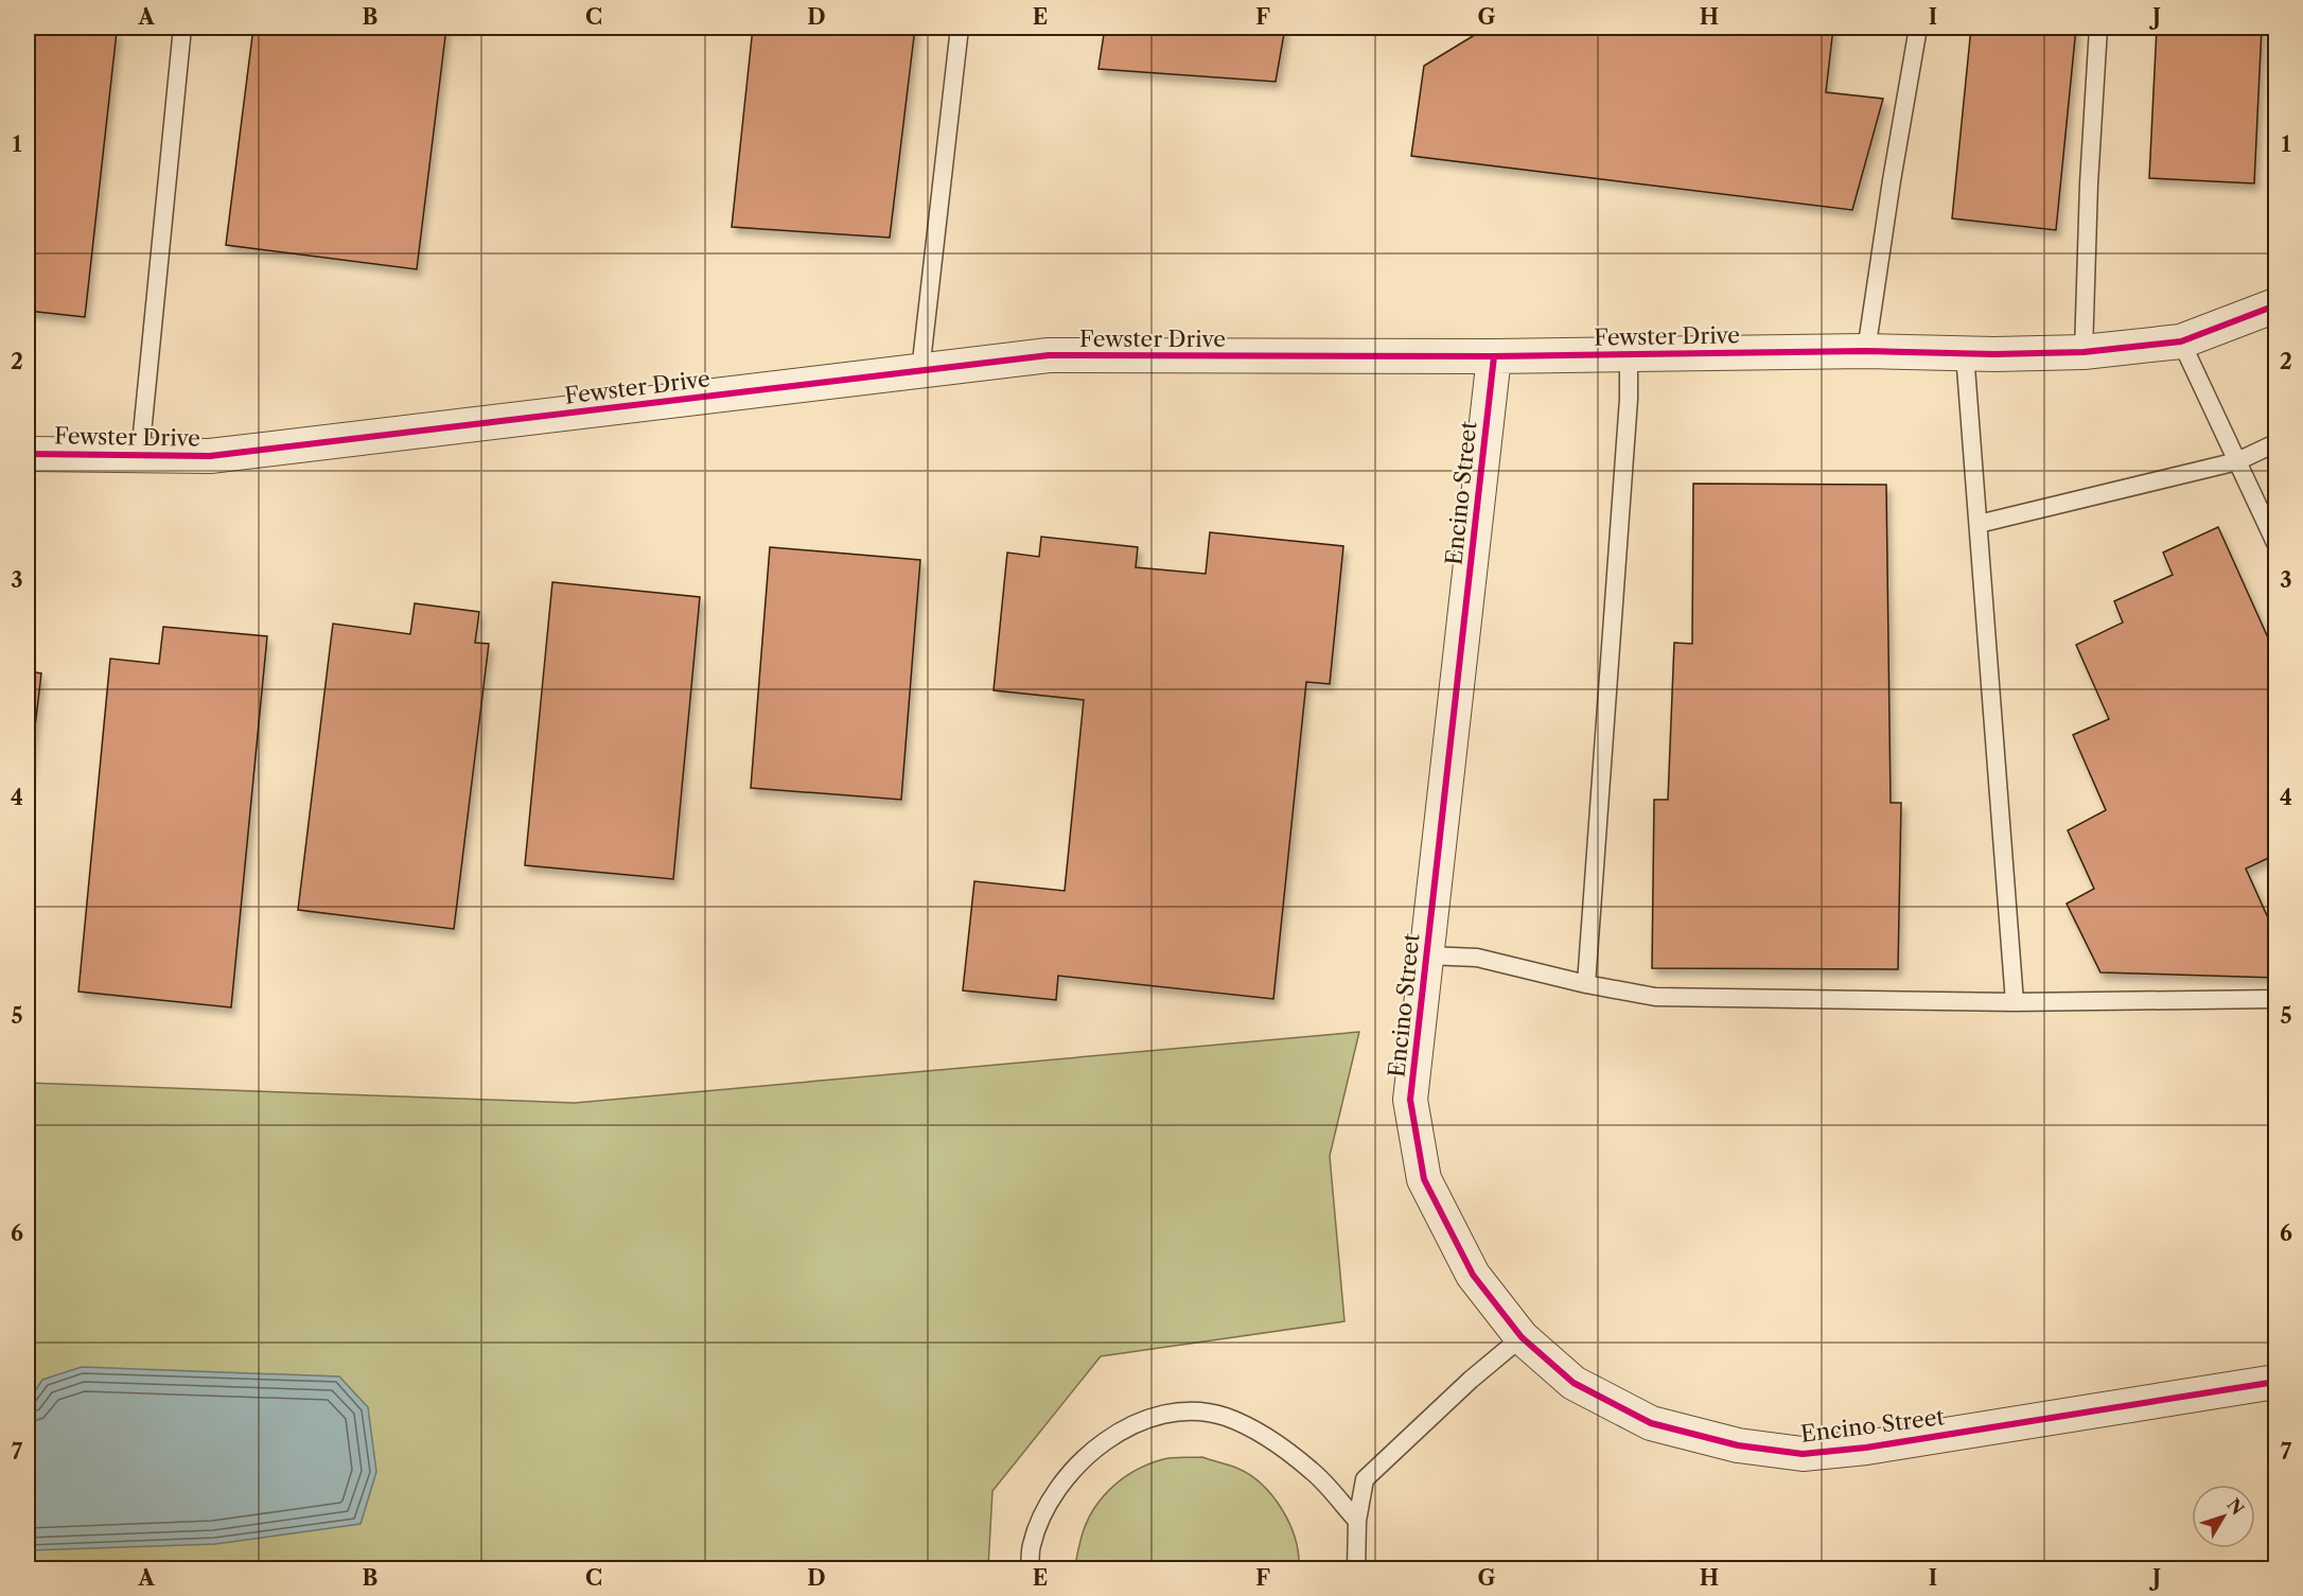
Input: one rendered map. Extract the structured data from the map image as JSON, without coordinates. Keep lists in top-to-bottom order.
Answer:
{
  "streets": {
    "street": ["Fewster Drive", "Encino Street"]
  },
  "crossings": [
    ["Fewster Drive", "Encino Street"]
  ],
  "north": "top right",
  "grid": {
    "columns": [
      "A",
      "B",
      "C",
      "D",
      "E",
      "F",
      "G",
      "H",
      "I",
      "J"
    ],
    "rows": [
      "1",
      "2",
      "3",
      "4",
      "5",
      "6",
      "7"
    ]
  }
}
